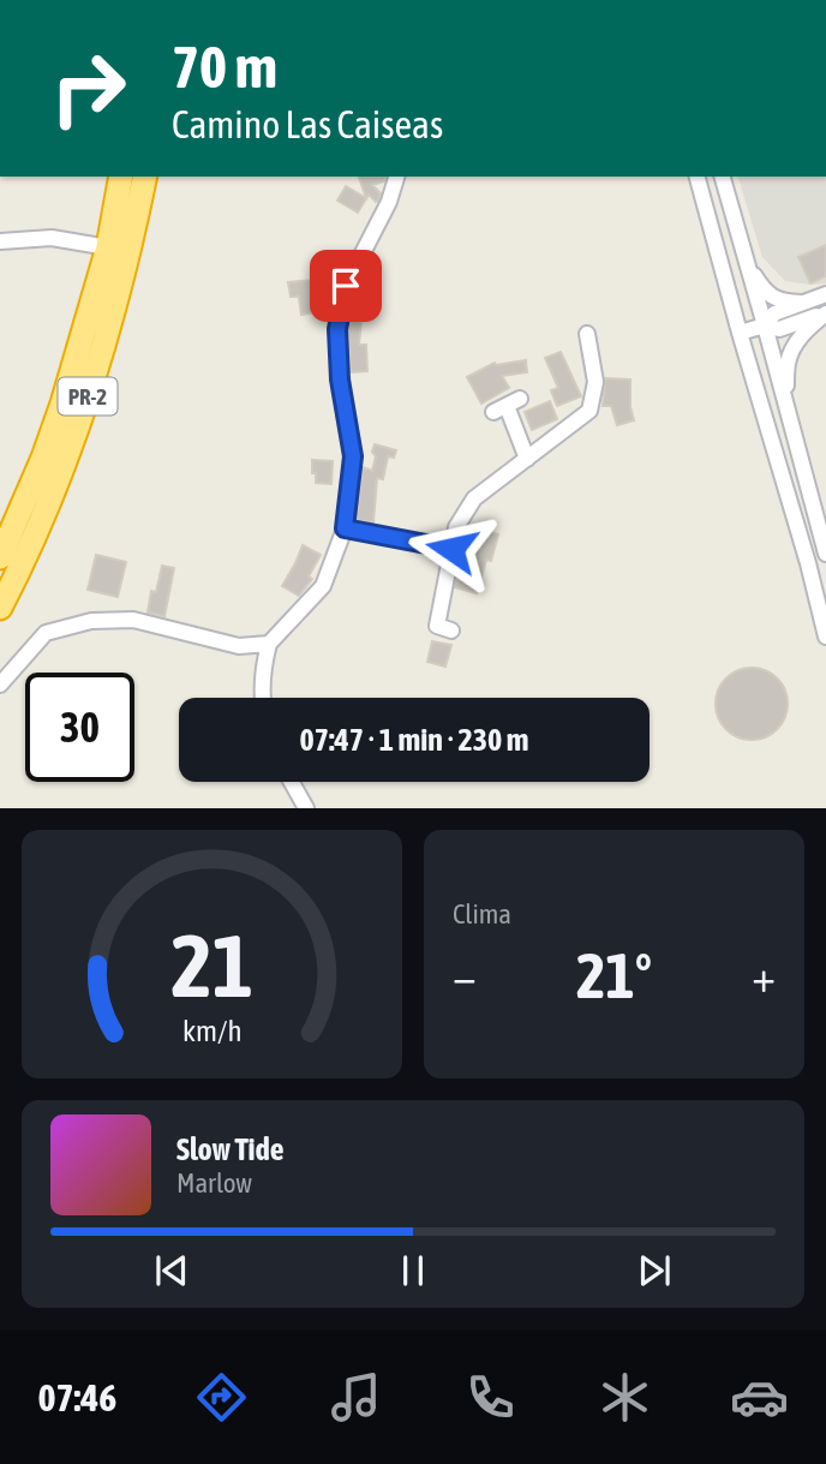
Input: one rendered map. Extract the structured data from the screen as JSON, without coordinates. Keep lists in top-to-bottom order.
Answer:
{
  "streets": {
    "highway": ["PR-2"]
  },
  "page": {
    "turn": ["70 m", "Camino Las Caiseas"],
    "limit": "30",
    "trip": "07:47 · 1 min · 230 m",
    "tile": "Clima",
    "heat": ["−", "21°", "+"],
    "song": ["Slow Tide", "Marlow"],
    "tabs": "07:46",
    "gauge": ["21", "km/h"]
  }
}
